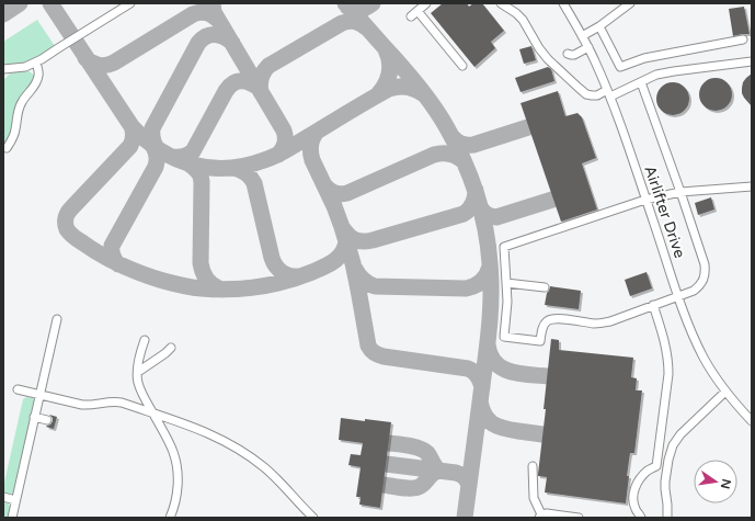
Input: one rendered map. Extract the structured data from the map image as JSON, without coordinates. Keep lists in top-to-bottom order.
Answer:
{
  "streets": {
    "street": ["Airlifter Drive"]
  },
  "north": "right"
}
